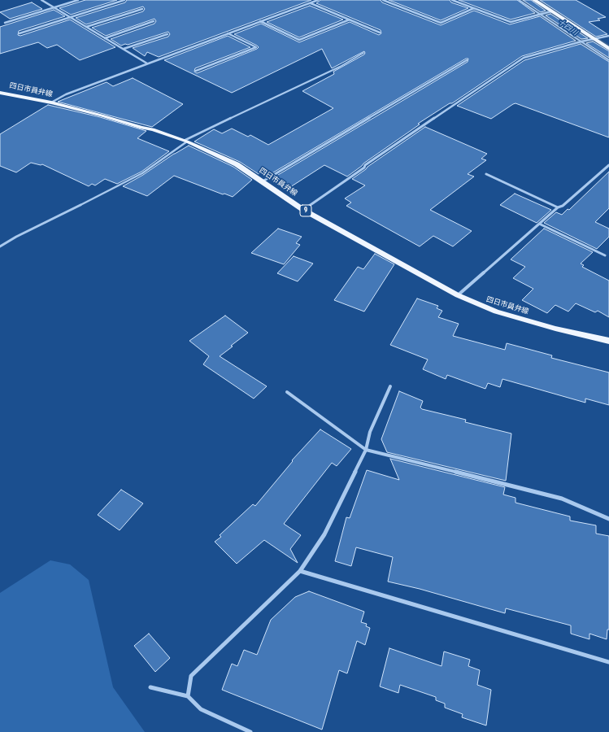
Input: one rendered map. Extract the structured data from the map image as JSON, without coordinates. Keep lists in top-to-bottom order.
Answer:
{
  "streets": {
    "main road": ["四日市員弁線", "9"]
  },
  "water": ["十四川"]
}
